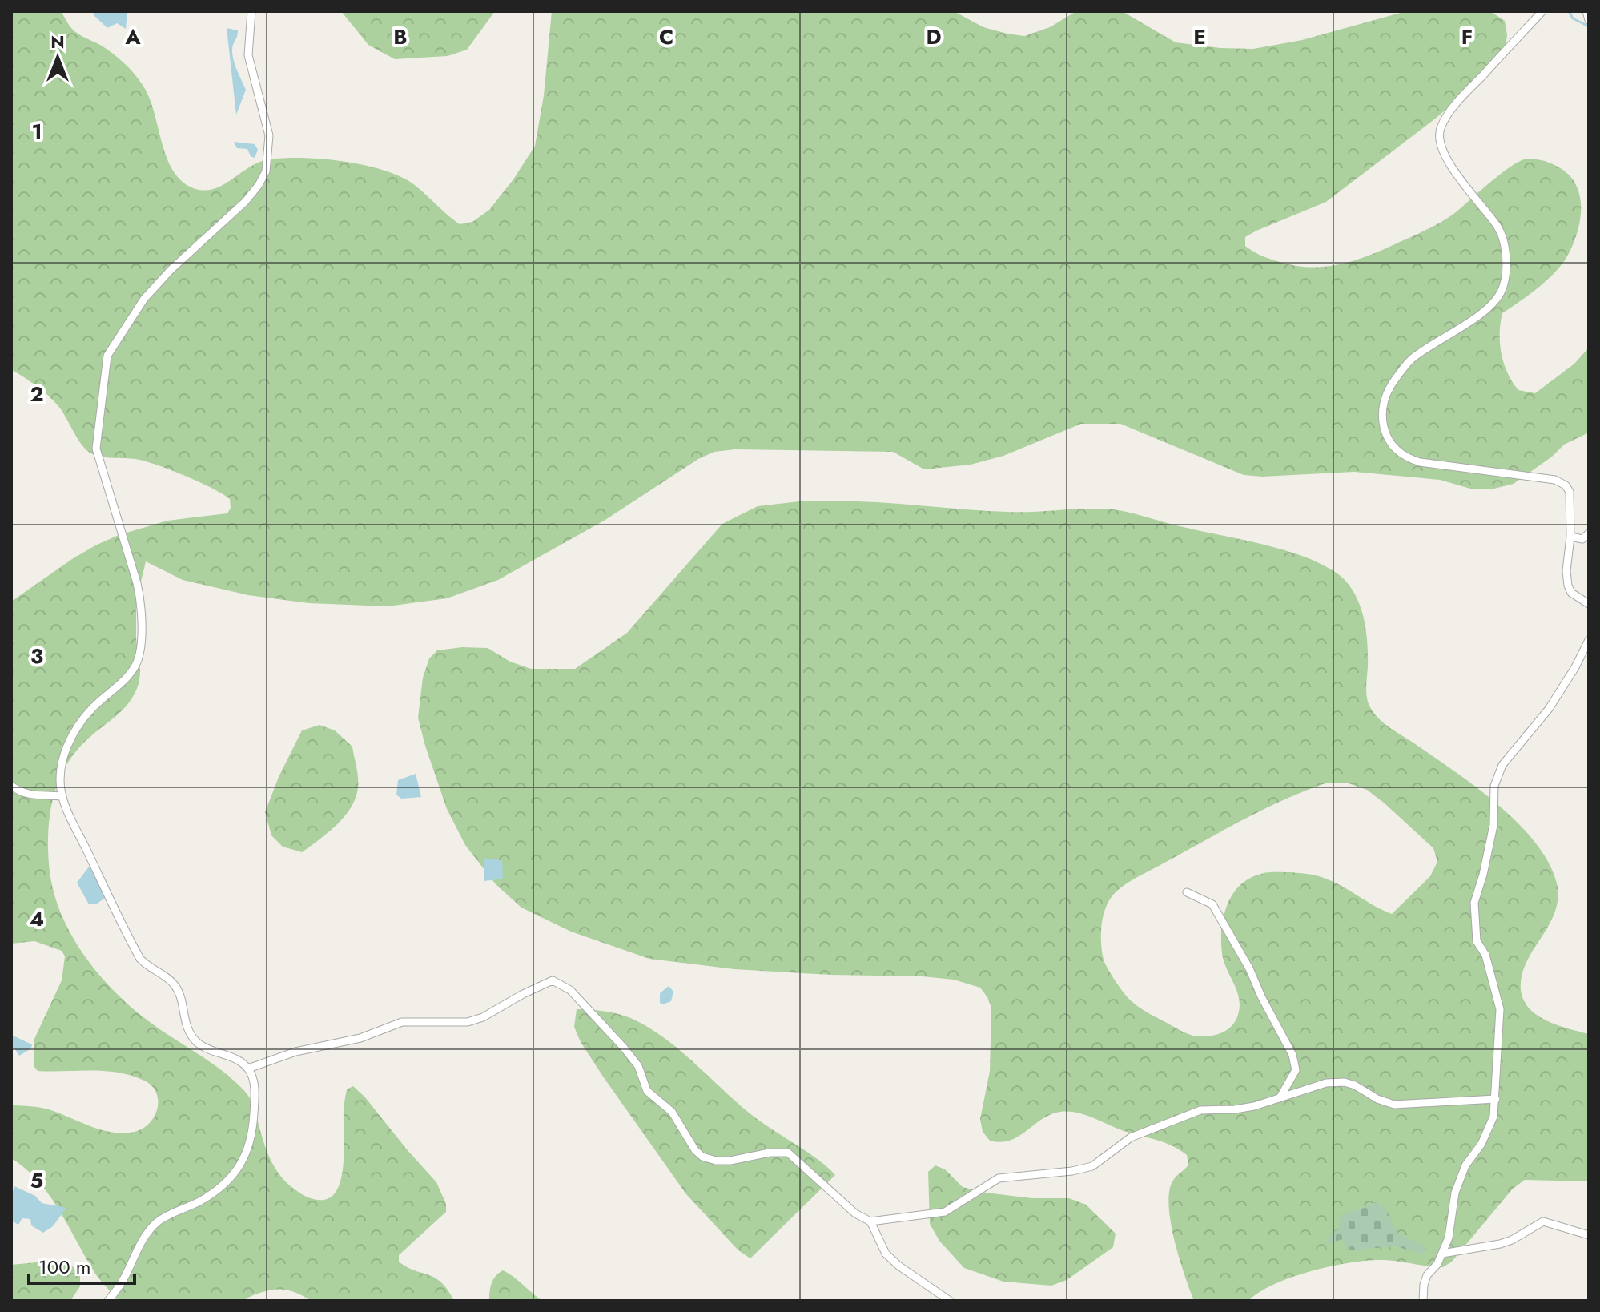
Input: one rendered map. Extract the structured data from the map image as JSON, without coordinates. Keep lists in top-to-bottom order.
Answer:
{
  "scale_bar": "100 m",
  "north": "top",
  "grid": {
    "columns": [
      "A",
      "B",
      "C",
      "D",
      "E",
      "F"
    ],
    "rows": [
      "1",
      "2",
      "3",
      "4",
      "5"
    ]
  }
}
